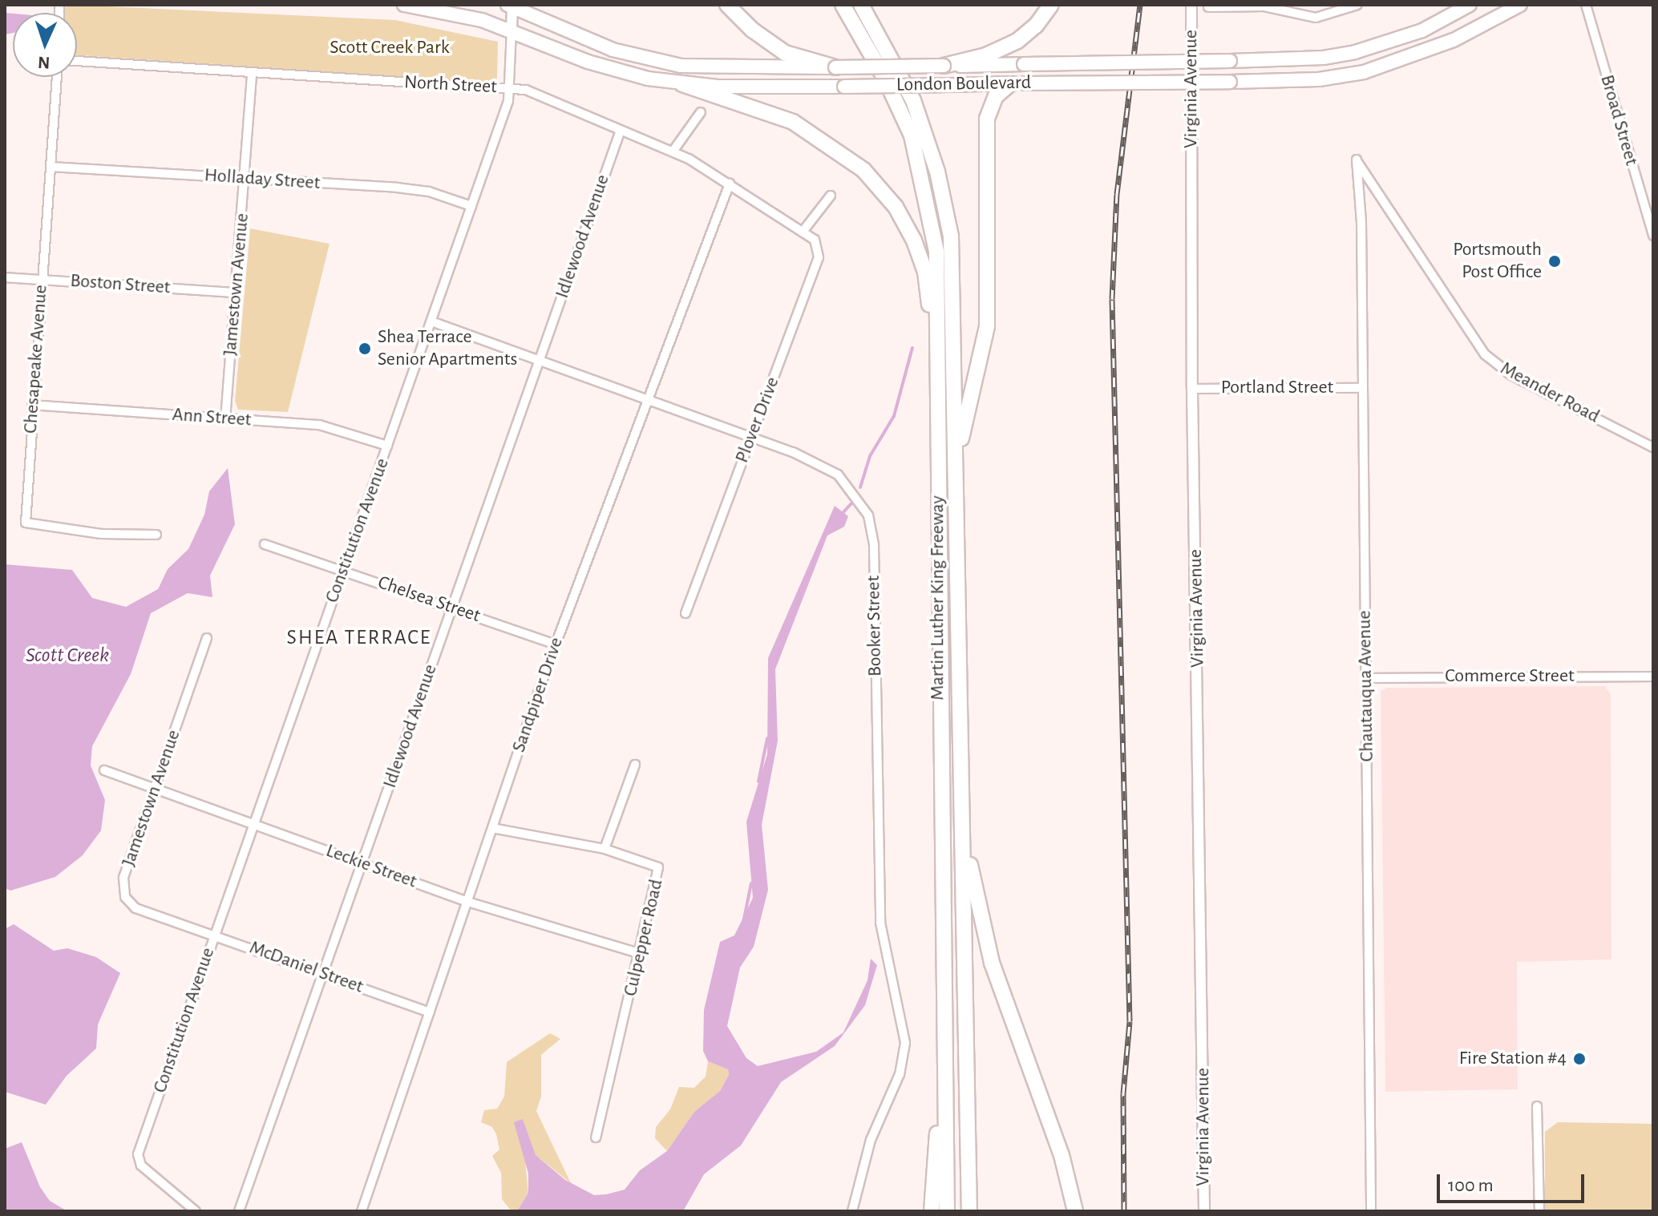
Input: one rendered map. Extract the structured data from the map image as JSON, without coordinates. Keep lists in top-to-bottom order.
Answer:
{
  "streets": {
    "highway": ["Martin Luther King Freeway"],
    "main road": ["London Boulevard"],
    "street": [
      "North Street",
      "Virginia Avenue",
      "Broad Street",
      "Holladay Street",
      "Idlewood Avenue",
      "Boston Street",
      "Jamestown Avenue",
      "Chesapeake Avenue",
      "Portland Street",
      "Meander Road",
      "Ann Street",
      "Plover Drive",
      "Constitution Avenue",
      "Chelsea Street",
      "Booker Street",
      "Commerce Street",
      "Chautauqua Avenue",
      "Sandpiper Drive",
      "Leckie Street",
      "Culpepper Road",
      "McDaniel Street"
    ]
  },
  "crossings": [
    ["London Boulevard", "Constitution Avenue"],
    ["North Street", "Idlewood Avenue"],
    ["North Street", "Jamestown Avenue"],
    ["North Street", "Plover Drive"],
    ["North Street", "Constitution Avenue"],
    ["North Street", "Sandpiper Drive"],
    ["Virginia Avenue", "Portland Street"],
    ["Holladay Street", "Jamestown Avenue"],
    ["Holladay Street", "Chesapeake Avenue"],
    ["Holladay Street", "Constitution Avenue"],
    ["Idlewood Avenue", "Chelsea Street"],
    ["Idlewood Avenue", "Booker Street"],
    ["Idlewood Avenue", "Leckie Street"],
    ["Idlewood Avenue", "McDaniel Street"],
    ["Boston Street", "Jamestown Avenue"],
    ["Boston Street", "Chesapeake Avenue"],
    ["Jamestown Avenue", "Ann Street"],
    ["Jamestown Avenue", "Leckie Street"],
    ["Jamestown Avenue", "McDaniel Street"],
    ["Chesapeake Avenue", "Ann Street"],
    ["Portland Street", "Chautauqua Avenue"],
    ["Meander Road", "Chautauqua Avenue"],
    ["Ann Street", "Constitution Avenue"],
    ["Plover Drive", "Booker Street"],
    ["Constitution Avenue", "Chelsea Street"],
    ["Constitution Avenue", "Booker Street"],
    ["Constitution Avenue", "Leckie Street"],
    ["Constitution Avenue", "McDaniel Street"],
    ["Chelsea Street", "Sandpiper Drive"],
    ["Booker Street", "Sandpiper Drive"],
    ["Commerce Street", "Chautauqua Avenue"],
    ["Sandpiper Drive", "Leckie Street"],
    ["Sandpiper Drive", "Culpepper Road"],
    ["Sandpiper Drive", "McDaniel Street"],
    ["Leckie Street", "Culpepper Road"]
  ],
  "districts": ["SHEA TERRACE"],
  "water": ["Scott Creek"],
  "parks": ["Scott Creek Park"],
  "places": ["Portsmouth Post Office", "Shea Terrace Senior Apartments", "Fire Station #4"],
  "scale_bar": "100 m",
  "north": "bottom"
}
